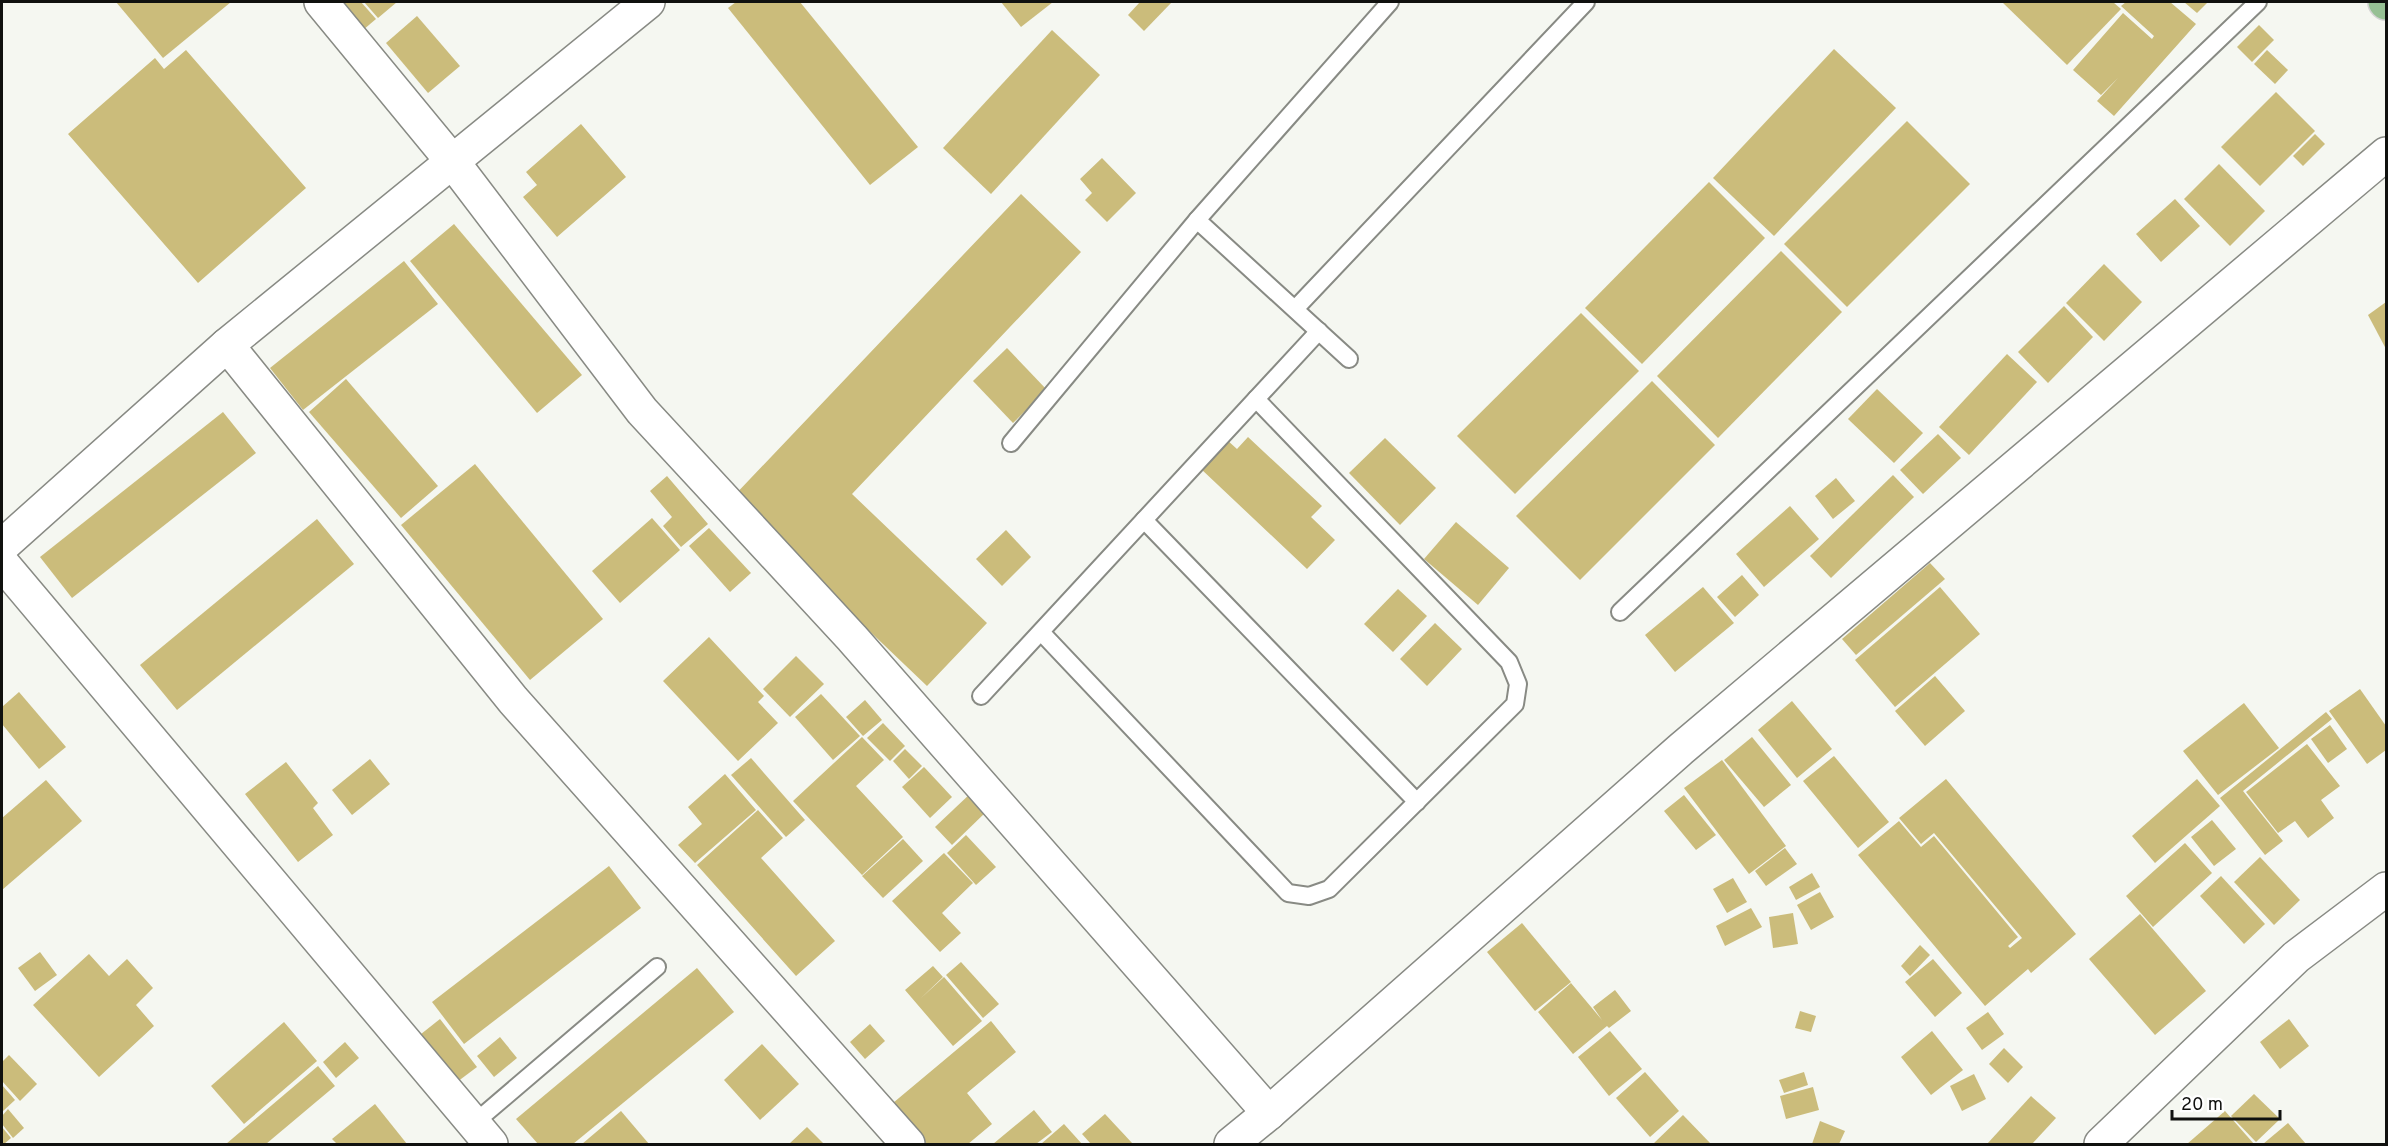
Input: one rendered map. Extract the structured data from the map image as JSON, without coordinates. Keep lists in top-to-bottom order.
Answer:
{
  "scale_bar": "20 m"
}
